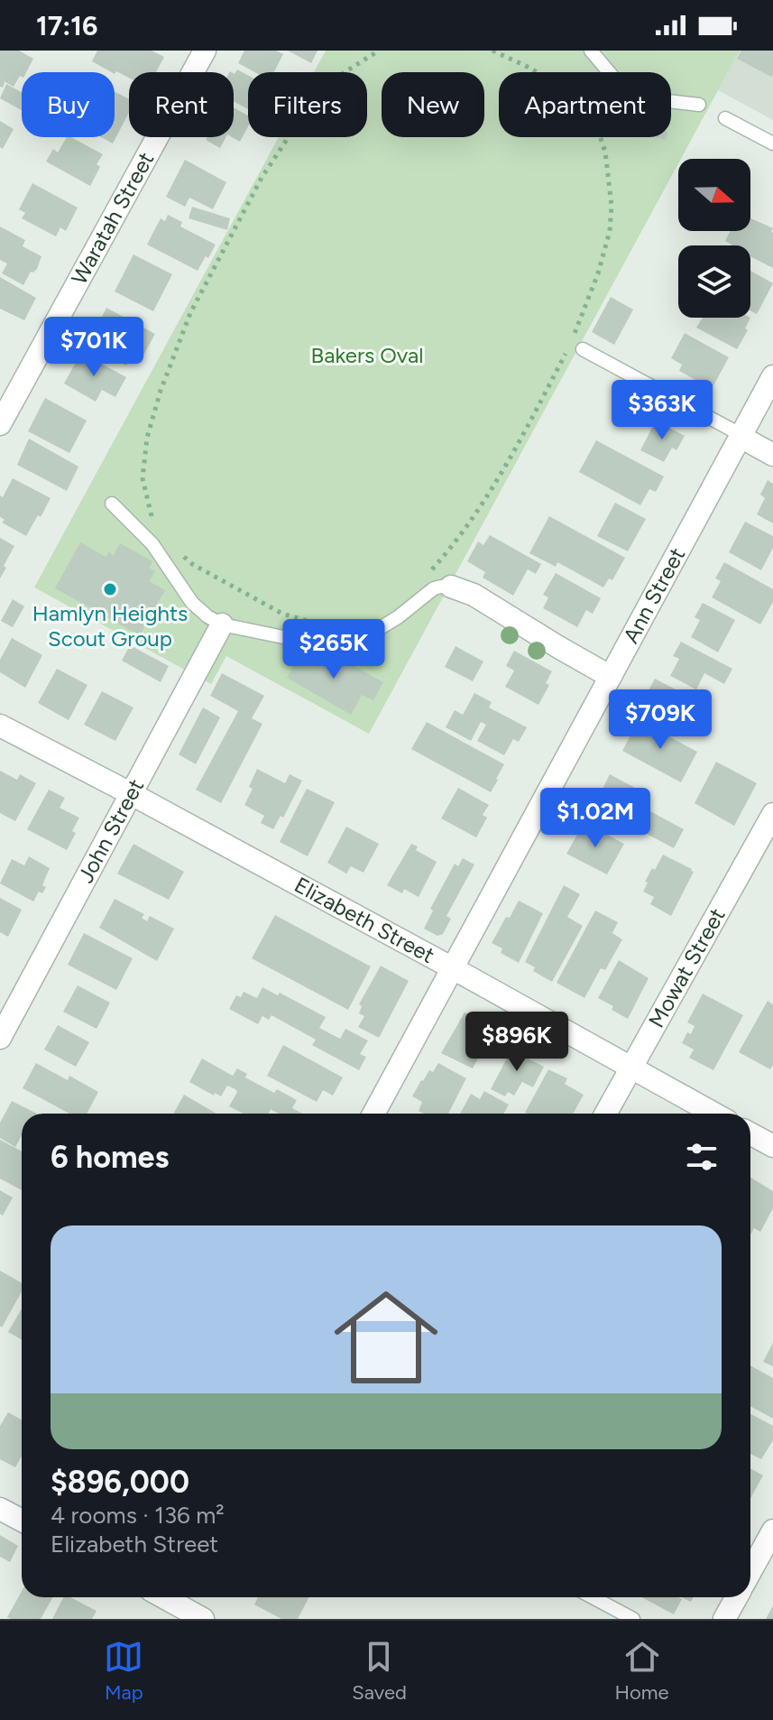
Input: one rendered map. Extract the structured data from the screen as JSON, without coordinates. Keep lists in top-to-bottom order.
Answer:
{
  "streets": {
    "street": [
      "Waratah Street",
      "Ann Street",
      "John Street",
      "Elizabeth Street",
      "Mowat Street"
    ]
  },
  "crossings": [
    ["Ann Street", "Elizabeth Street"],
    ["John Street", "Elizabeth Street"],
    ["Elizabeth Street", "Mowat Street"]
  ],
  "parks": ["Bakers Oval"],
  "places": ["Hamlyn Heights Scout Group"],
  "north": "right",
  "page": {
    "status": "17:16",
    "chip": [
      "Buy",
      "Rent",
      "Filters",
      "New",
      "Apartment"
    ],
    "price": [
      "$701K",
      "$363K",
      "$265K",
      "$709K",
      "$1.02M",
      "$896K"
    ],
    "heading": "6 homes",
    "list": [
      {
        "name": "$896,000",
        "note": "4 rooms · 136 m² · Elizabeth Street"
      }
    ],
    "tabs": ["Map", "Saved", "Home"]
  }
}
